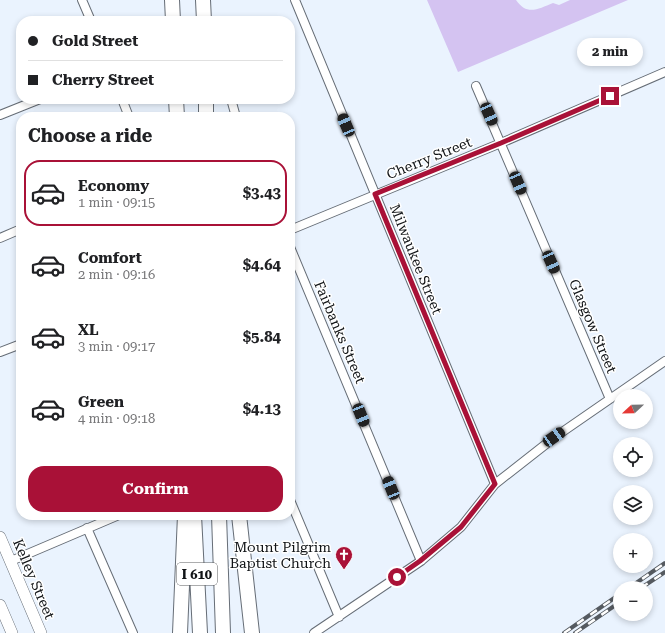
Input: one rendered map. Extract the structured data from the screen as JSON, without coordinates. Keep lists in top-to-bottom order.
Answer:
{
  "streets": {
    "highway": ["I 610"],
    "main road": ["Kelley Street"],
    "street": [
      "Cherry Street",
      "Milwaukee Street",
      "Glasgow Street",
      "Fairbanks Street"
    ]
  },
  "crossings": [
    ["Cherry Street", "Milwaukee Street"],
    ["Cherry Street", "Glasgow Street"]
  ],
  "places": {
    "church": ["Mount Pilgrim Baptist Church"]
  },
  "north": "left",
  "page": {
    "banner": ["Gold Street", "Cherry Street"],
    "bubble": "2 min",
    "heading": "Choose a ride",
    "list": [
      {
        "name": "Economy",
        "note": "1 min · 09:15",
        "value": "$3.43"
      },
      {
        "name": "Comfort",
        "note": "2 min · 09:16",
        "value": "$4.64"
      },
      {
        "name": "XL",
        "note": "3 min · 09:17",
        "value": "$5.84"
      },
      {
        "name": "Green",
        "note": "4 min · 09:18",
        "value": "$4.13"
      }
    ],
    "map_buttons": ["+", "−"],
    "buttons": "Confirm"
  }
}
